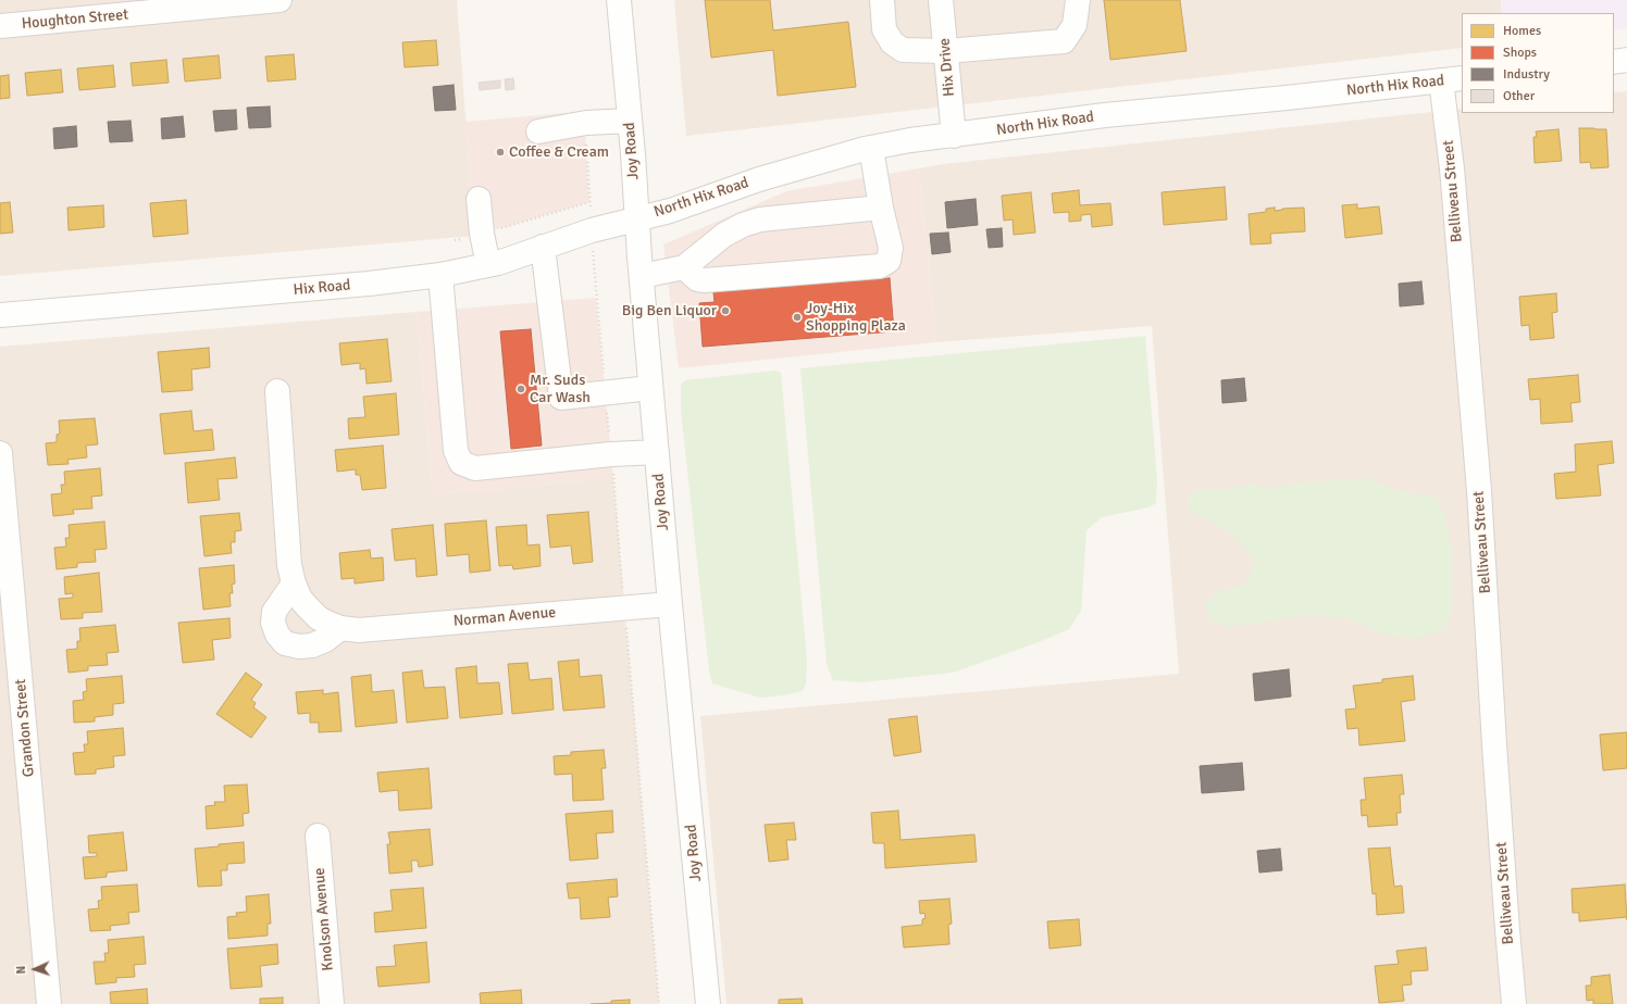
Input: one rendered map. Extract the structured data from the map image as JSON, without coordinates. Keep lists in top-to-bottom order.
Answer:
{
  "streets": {
    "street": [
      "Houghton Street",
      "Hix Drive",
      "North Hix Road",
      "Joy Road",
      "Belliveau Street",
      "Hix Road",
      "Norman Avenue",
      "Grandon Street",
      "Knolson Avenue"
    ]
  },
  "crossings": [
    ["Hix Drive", "North Hix Road"],
    ["North Hix Road", "Joy Road"],
    ["North Hix Road", "Belliveau Street"],
    ["North Hix Road", "Hix Road"],
    ["Joy Road", "Hix Road"],
    ["Joy Road", "Norman Avenue"]
  ],
  "places": [
    "Coffee & Cream",
    "Big Ben Liquor",
    "Joy-Hix Shopping Plaza",
    "Mr. Suds Car Wash"
  ],
  "legend": [
    "Homes",
    "Shops",
    "Industry",
    "Other"
  ],
  "north": "left"
}
